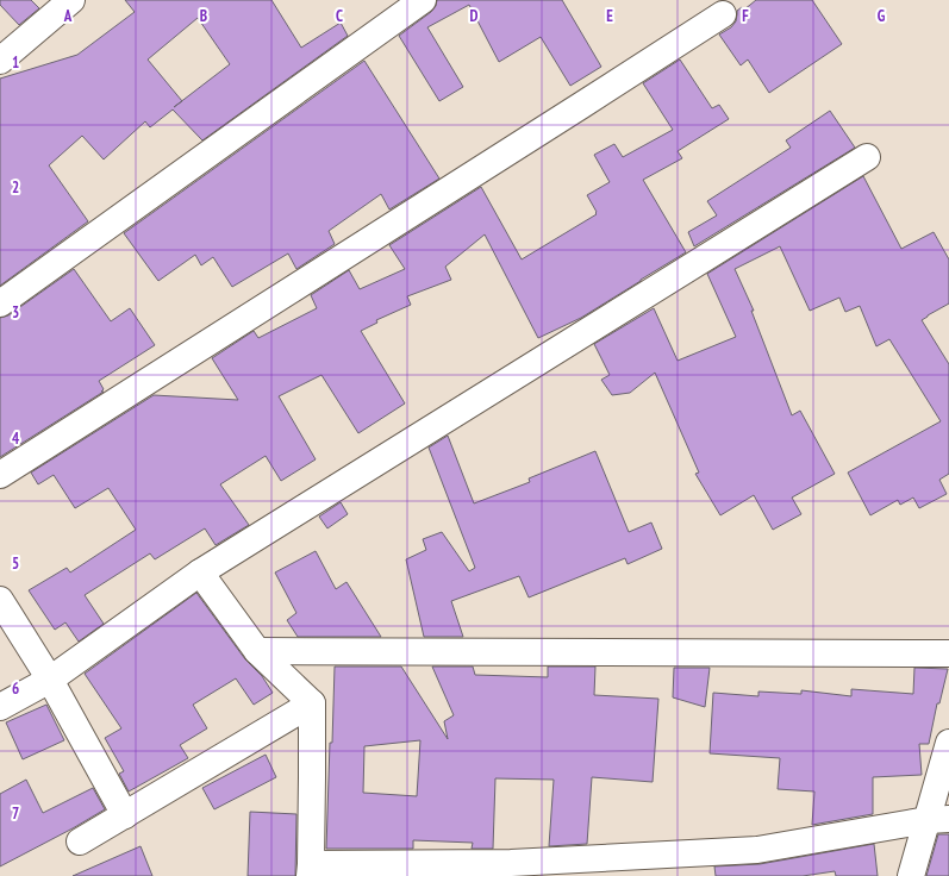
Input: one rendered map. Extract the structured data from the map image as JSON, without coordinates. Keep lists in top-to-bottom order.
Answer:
{
  "grid": {
    "columns": [
      "A",
      "B",
      "C",
      "D",
      "E",
      "F",
      "G"
    ],
    "rows": [
      "1",
      "2",
      "3",
      "4",
      "5",
      "6",
      "7"
    ]
  }
}
